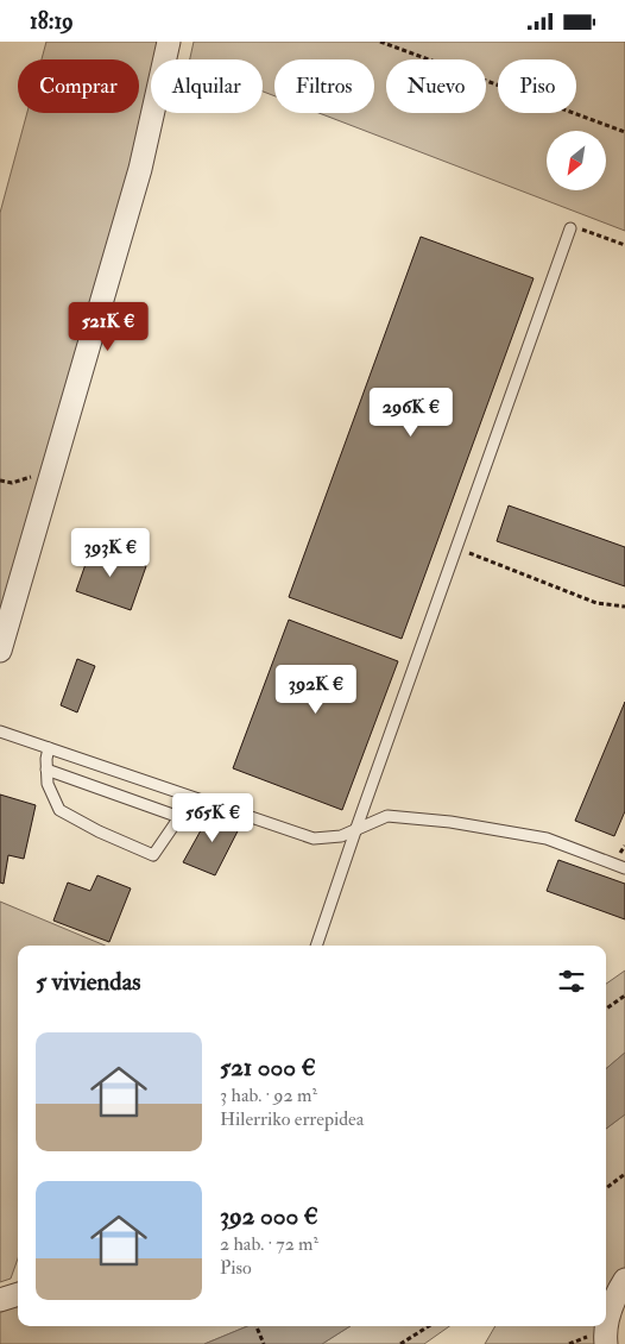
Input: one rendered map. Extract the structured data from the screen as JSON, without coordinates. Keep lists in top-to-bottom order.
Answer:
{
  "north": "bottom left",
  "page": {
    "status": "18:19",
    "chip": [
      "Comprar",
      "Alquilar",
      "Filtros",
      "Nuevo",
      "Piso"
    ],
    "price": [
      "521K €",
      "296K €",
      "393K €",
      "392K €",
      "565K €"
    ],
    "heading": "5 viviendas",
    "list": [
      {
        "name": "521 000 €",
        "note": "3 hab. · 92 m² · Hilerriko errepidea"
      },
      {
        "name": "392 000 €",
        "note": "2 hab. · 72 m² · Piso"
      }
    ]
  }
}
